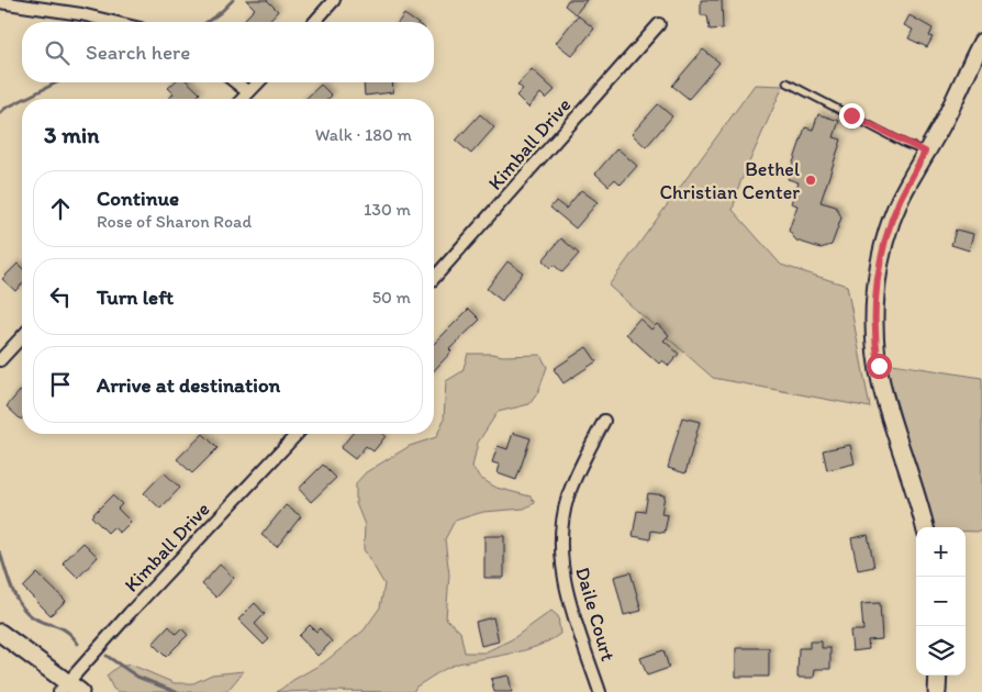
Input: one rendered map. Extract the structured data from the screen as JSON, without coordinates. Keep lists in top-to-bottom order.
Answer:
{
  "streets": {
    "street": ["Kimball Drive", "Daile Court"]
  },
  "places": ["Bethel Christian Center"],
  "page": {
    "search": "Search here",
    "heading": ["3 min", "Walk · 180 m"],
    "list": [
      ["Continue", "Rose of Sharon Road", "130 m"],
      ["Turn left", "50 m"],
      "Arrive at destination"
    ],
    "map_buttons": ["+", "−"]
  }
}
